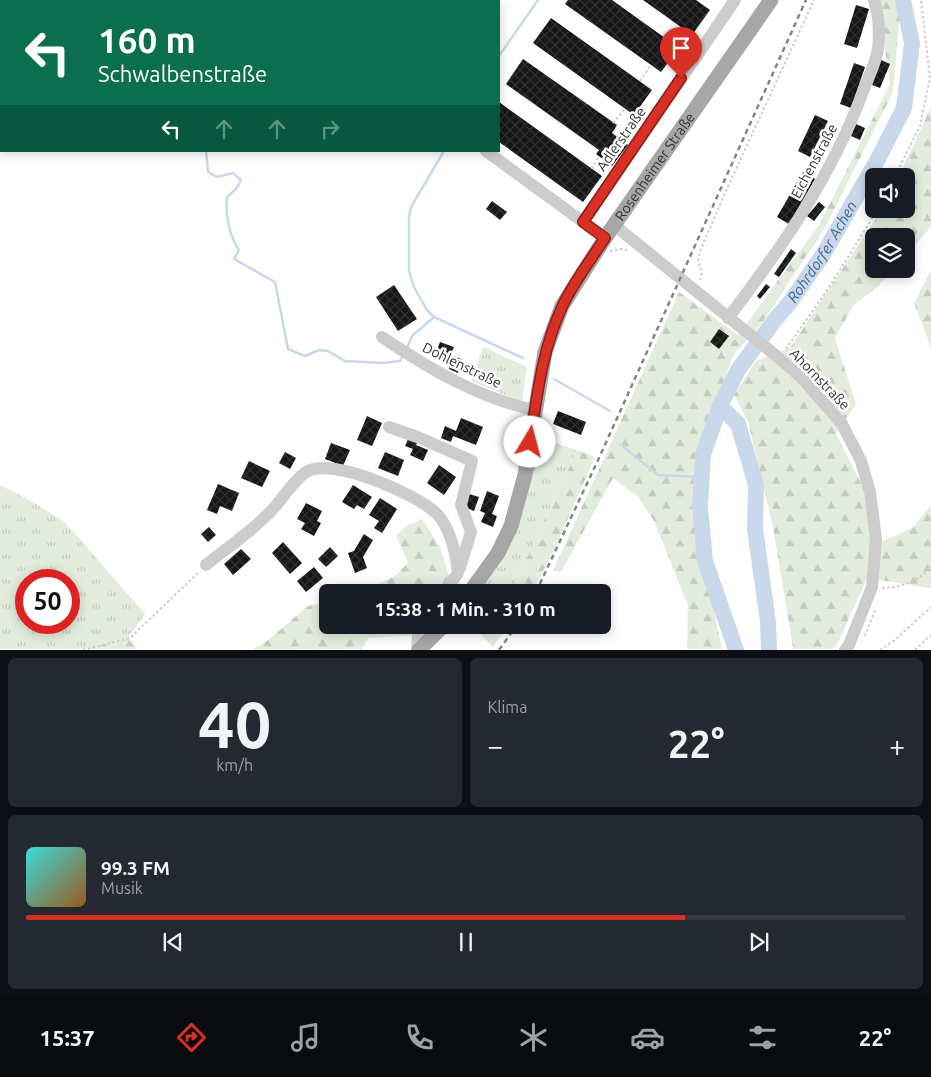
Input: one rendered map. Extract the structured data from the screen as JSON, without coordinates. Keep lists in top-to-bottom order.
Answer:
{
  "streets": {
    "main road": ["Rosenheimer Straße"],
    "street": [
      "Adlerstraße",
      "Eichenstraße",
      "Dohlenstraße",
      "Ahornstraße"
    ]
  },
  "crossings": [
    ["Eichenstraße", "Ahornstraße"],
    ["Rosenheimer Straße", "Dohlenstraße"],
    ["Rosenheimer Straße", "Ahornstraße"]
  ],
  "water": ["Rohrdorfer Achen"],
  "page": {
    "turn": ["160 m", "Schwalbenstraße"],
    "limit": "50",
    "trip": "15:38 · 1 Min. · 310 m",
    "tile": [
      ["40", "km/h"],
      "Klima"
    ],
    "heat": ["−", "22°", "+"],
    "song": ["99.3 FM", "Musik"],
    "tabs": ["15:37", "22°"]
  }
}
